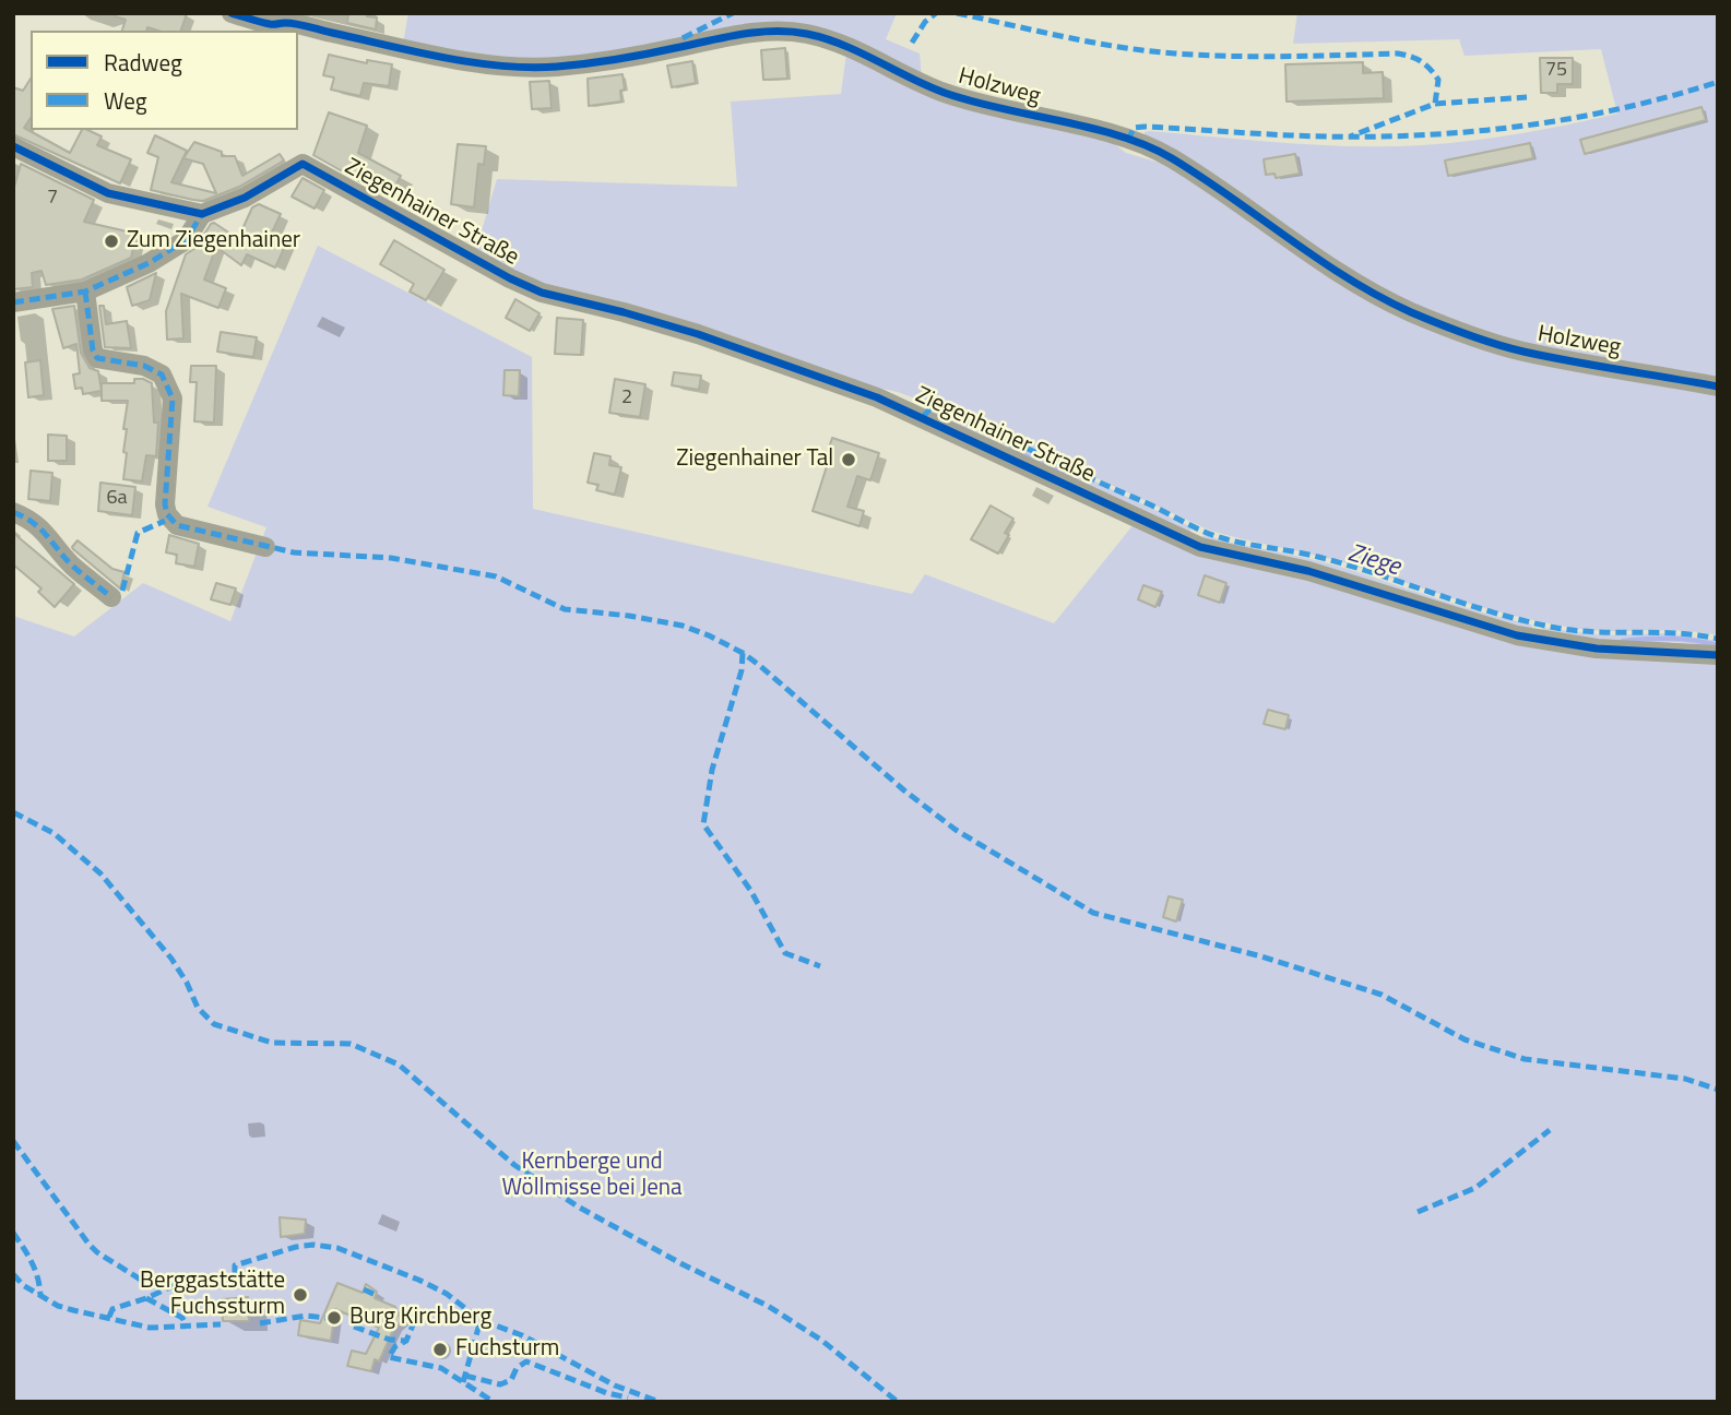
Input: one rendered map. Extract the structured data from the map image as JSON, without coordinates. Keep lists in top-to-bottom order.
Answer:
{
  "streets": {
    "street": ["Holzweg", "Ziegenhainer Straße"]
  },
  "water": ["Ziege"],
  "parks": ["Kernberge und Wöllmisse bei Jena"],
  "places": [
    "Zum Ziegenhainer",
    "Ziegenhainer Tal",
    "Berggaststätte Fuchssturm",
    "Burg Kirchberg",
    "Fuchsturm"
  ],
  "house_numbers": [
    "75",
    "7",
    "2",
    "6a"
  ],
  "legend": ["Radweg", "Weg"]
}
